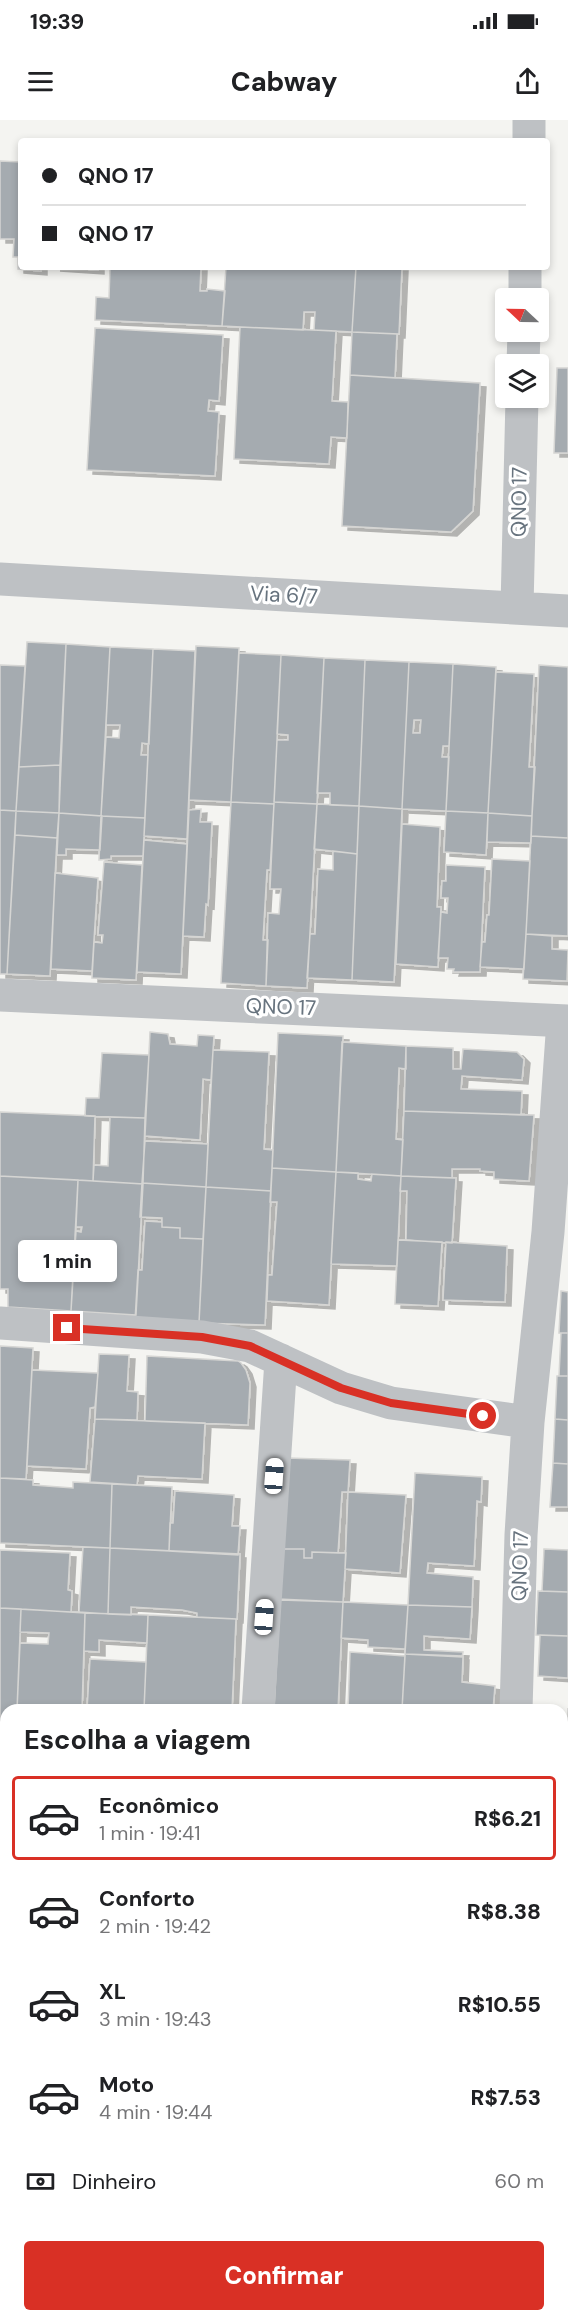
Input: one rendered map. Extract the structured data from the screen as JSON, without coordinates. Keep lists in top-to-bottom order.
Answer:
{
  "streets": {
    "street": ["QNO 17", "Via 6/7"]
  },
  "crossings": [
    ["QNO 17", "Via 6/7"]
  ],
  "north": "left",
  "page": {
    "status": "19:39",
    "header": "Cabway",
    "banner": ["QNO 17", "QNO 17"],
    "bubble": "1 min",
    "heading": "Escolha a viagem",
    "list": [
      {
        "name": "Econômico",
        "note": "1 min · 19:41",
        "value": "R$6.21"
      },
      {
        "name": "Conforto",
        "note": "2 min · 19:42",
        "value": "R$8.38"
      },
      {
        "name": "XL",
        "note": "3 min · 19:43",
        "value": "R$10.55"
      },
      {
        "name": "Moto",
        "note": "4 min · 19:44",
        "value": "R$7.53"
      }
    ],
    "pay": ["Dinheiro", "60 m"],
    "buttons": "Confirmar"
  }
}
